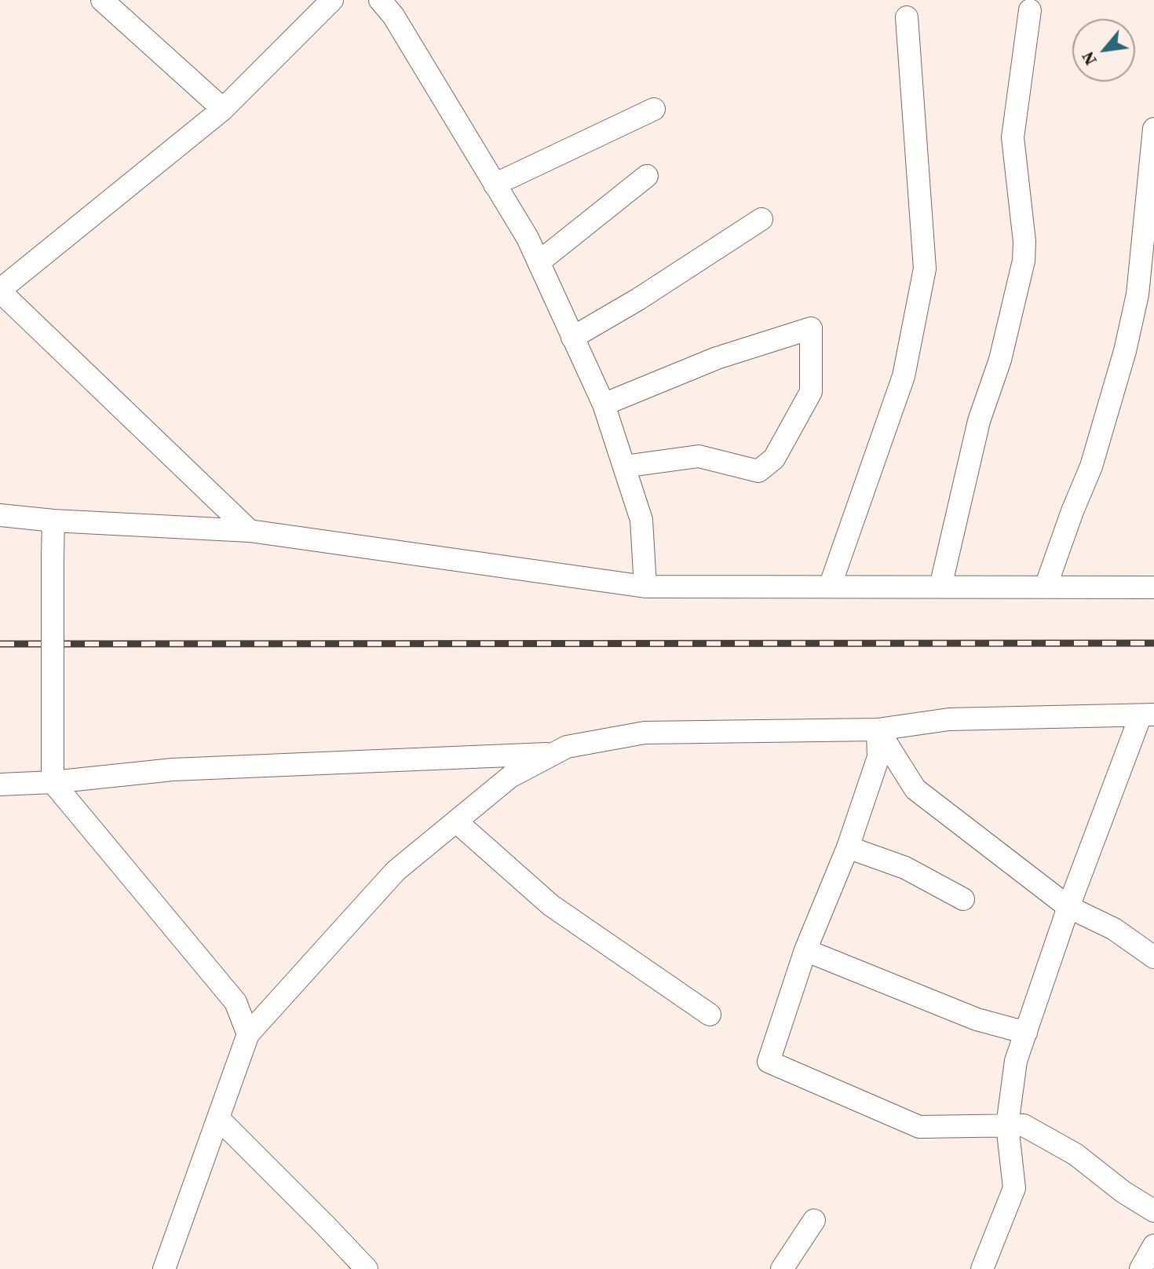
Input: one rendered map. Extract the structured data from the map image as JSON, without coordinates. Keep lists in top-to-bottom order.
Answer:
{
  "north": "bottom left"
}
